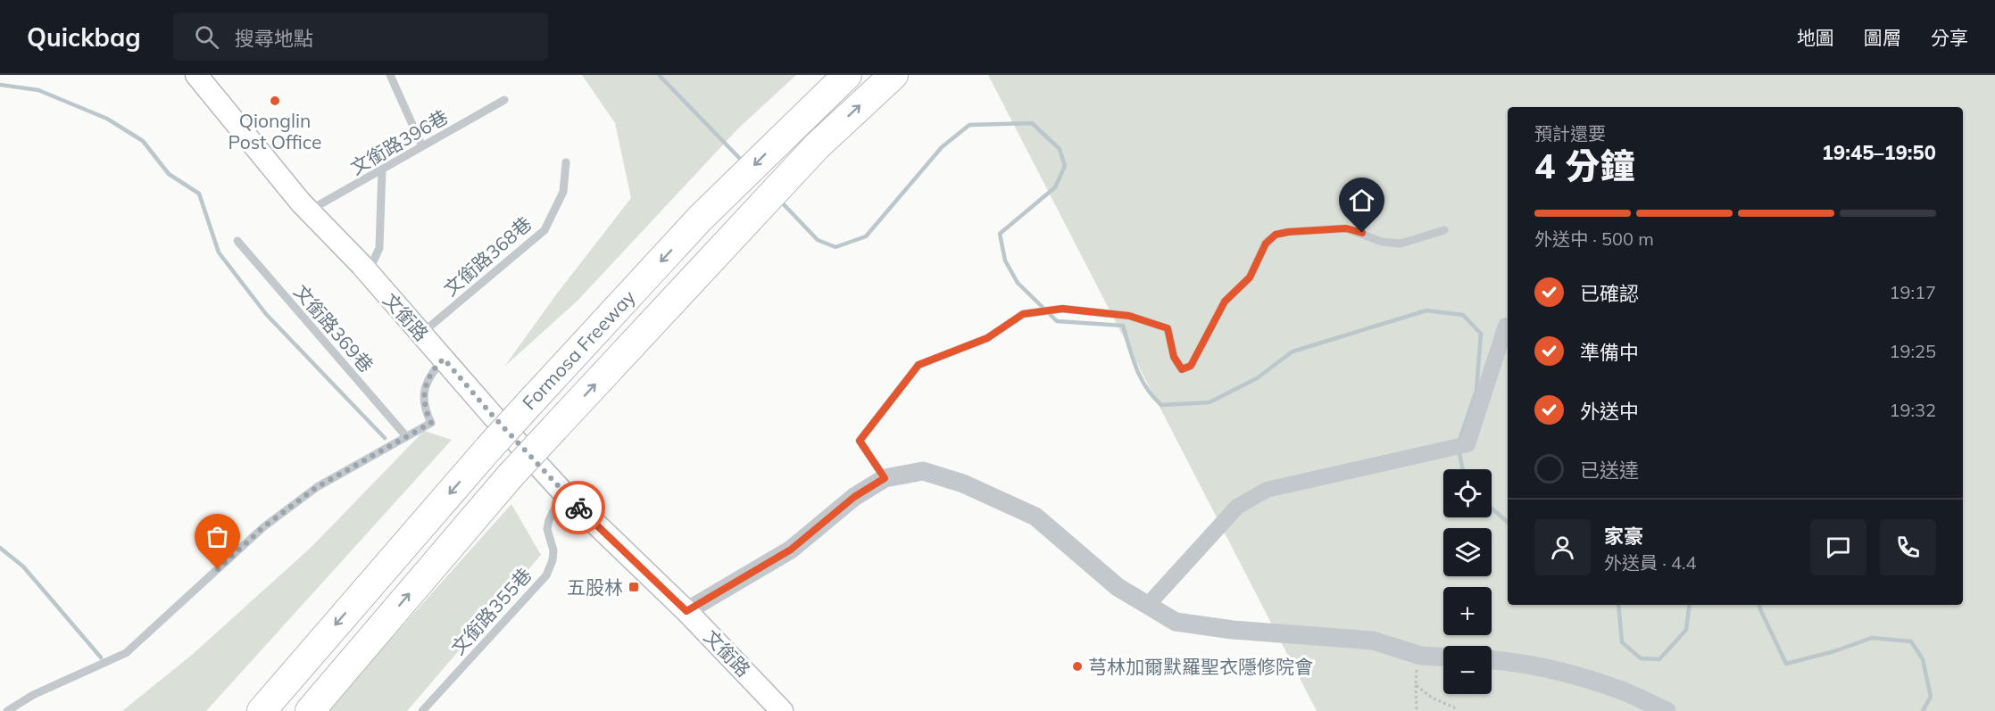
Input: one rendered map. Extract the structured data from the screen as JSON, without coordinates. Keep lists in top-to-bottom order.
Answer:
{
  "streets": {
    "highway": ["Formosa Freeway"],
    "main road": ["文銜路"],
    "lane": [
      "文銜路396巷",
      "文銜路368巷",
      "文銜路369巷",
      "文銜路355巷"
    ]
  },
  "crossings": [
    ["文銜路396巷", "文銜路"],
    ["文銜路368巷", "文銜路"],
    ["文銜路", "文銜路355巷"]
  ],
  "places": {
    "other": ["Qionglin Post Office", "芎林加爾默羅聖衣隱修院會"],
    "transit": ["五股林"]
  },
  "page": {
    "header": "Quickbag",
    "search": "搜尋地點",
    "nav": ["地圖", "圖層", "分享"],
    "heading": ["4 分鐘", "預計還要", "19:45–19:50"],
    "panel": ["家豪", "外送員 · 4.4"],
    "bar": "外送中 · 500 m",
    "list": [
      ["已確認", "19:17"],
      ["準備中", "19:25"],
      ["外送中", "19:32"],
      "已送達"
    ],
    "map_buttons": ["+", "−"]
  }
}
